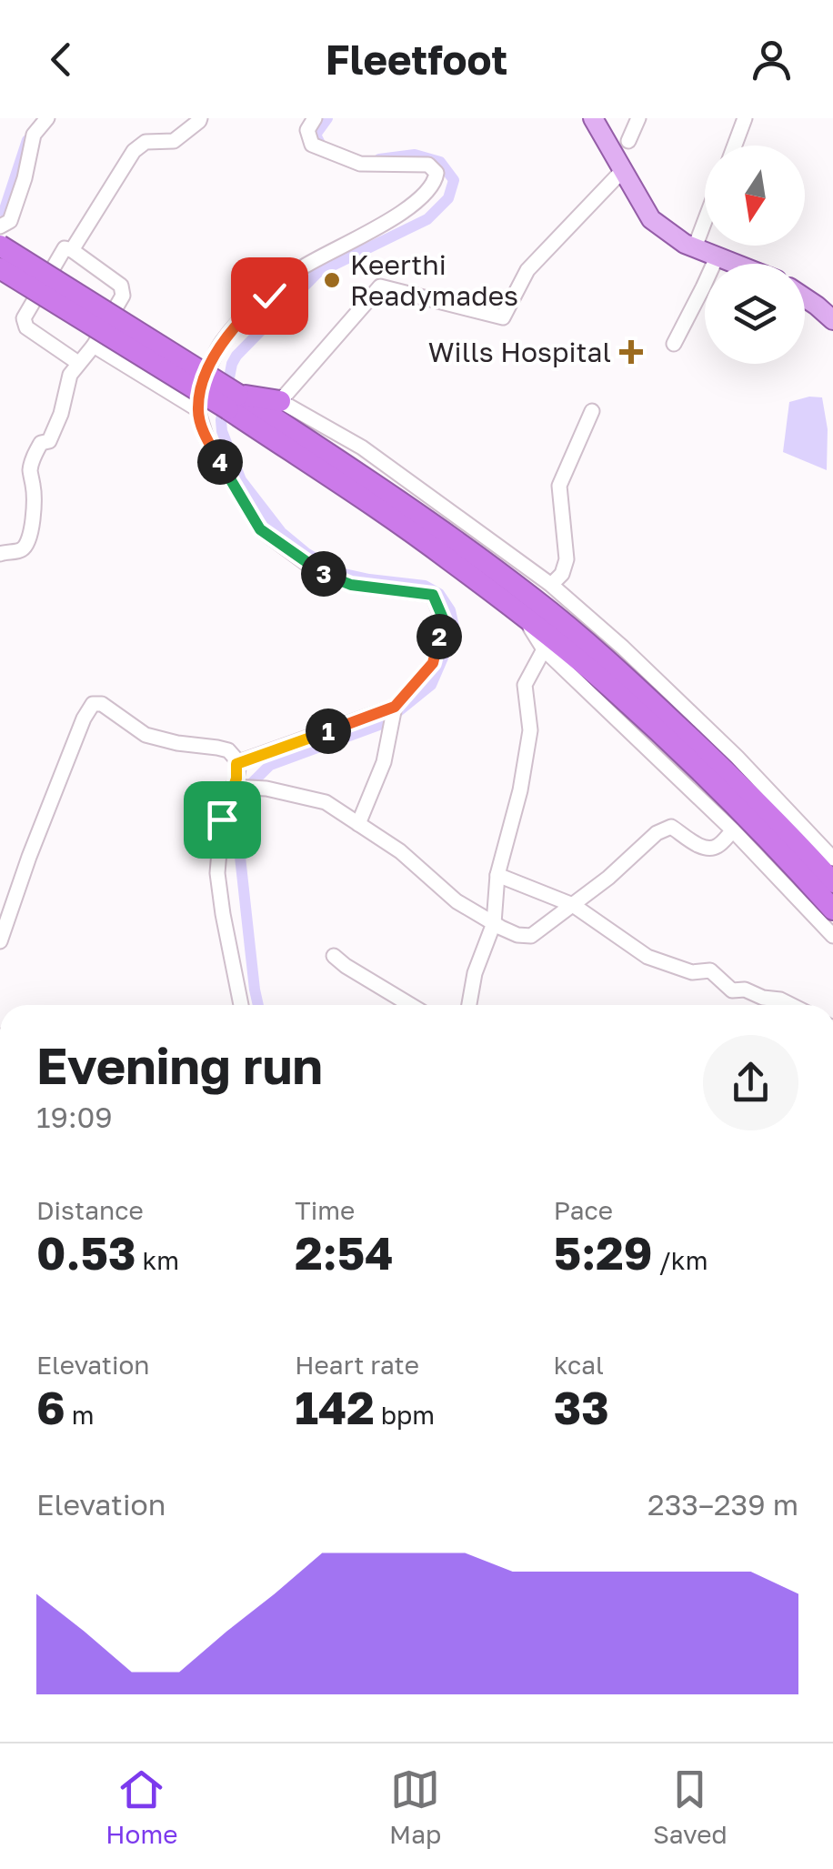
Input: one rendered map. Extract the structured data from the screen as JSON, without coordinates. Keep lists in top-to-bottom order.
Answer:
{
  "places": {
    "other": ["Keerthi Readymades"],
    "health": ["Wills Hospital"]
  },
  "north": "bottom",
  "page": {
    "header": "Fleetfoot",
    "pins": [
      "4",
      "3",
      "2",
      "1"
    ],
    "heading": ["Evening run", "19:09"],
    "stats": [
      ["Distance", "0.53 km"],
      ["Time", "2:54"],
      ["Pace", "5:29 /km"],
      ["Elevation", "6 m"],
      ["Heart rate", "142 bpm"],
      ["kcal", "33"]
    ],
    "chart": ["Elevation", "233–239 m"],
    "tabs": ["Home", "Map", "Saved"]
  }
}
